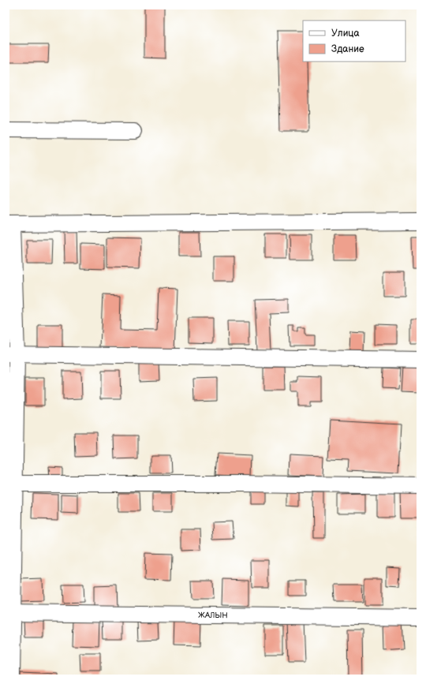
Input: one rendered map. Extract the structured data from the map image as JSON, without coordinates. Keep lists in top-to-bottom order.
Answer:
{
  "streets": {
    "street": ["ЖАЛЫН"]
  },
  "legend": ["Улица", "Здание"]
}
